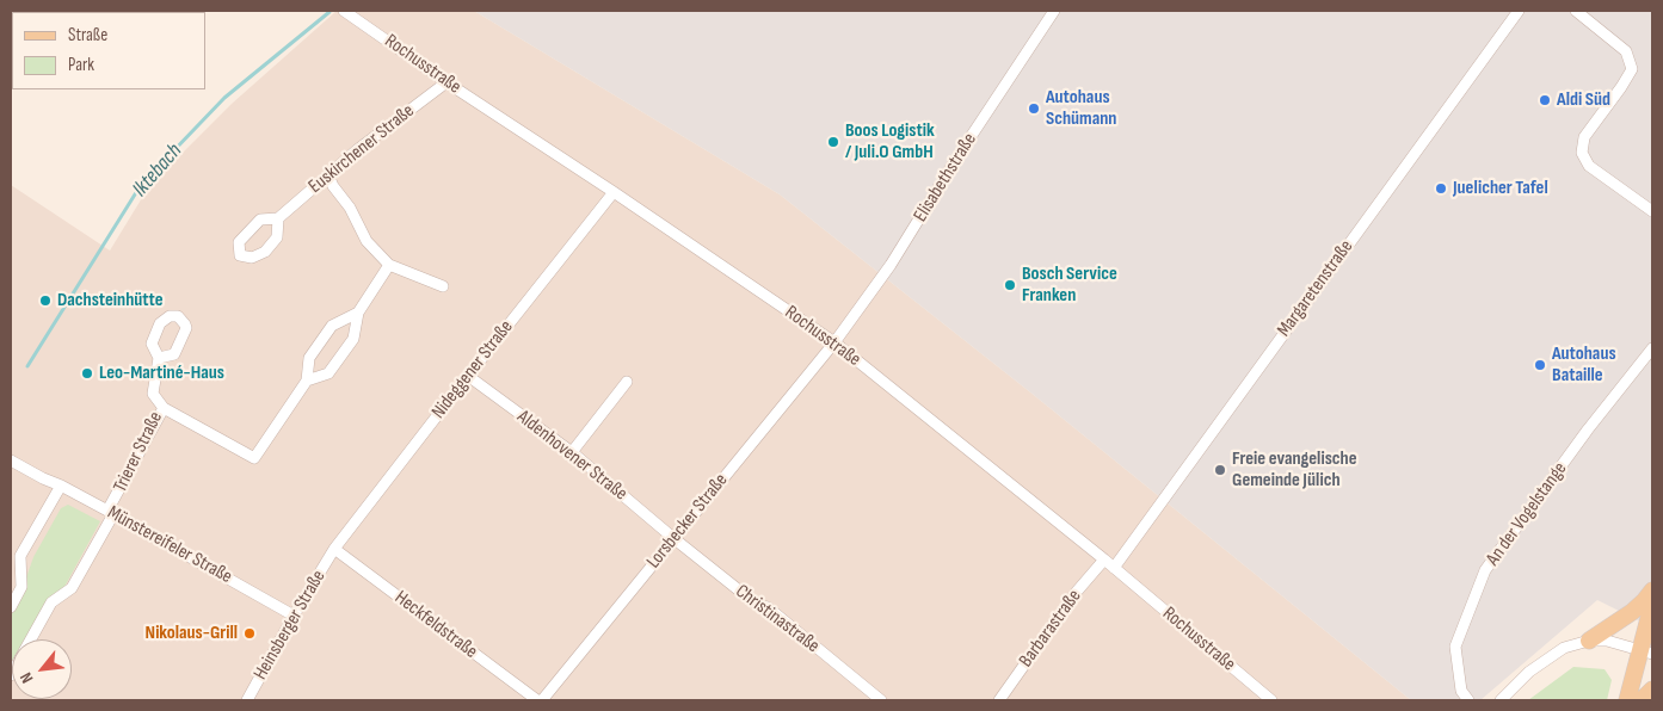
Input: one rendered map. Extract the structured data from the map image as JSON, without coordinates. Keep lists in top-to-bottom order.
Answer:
{
  "streets": {
    "street": [
      "Rochusstraße",
      "Euskirchener Straße",
      "Elisabethstraße",
      "Margaretenstraße",
      "Nideggener Straße",
      "Trierer Straße",
      "Aldenhovener Straße",
      "An der Vogelstange",
      "Lorsbecker Straße",
      "Münstereifeler Straße",
      "Christinastraße",
      "Heinsberger Straße",
      "Heckfeldstraße",
      "Barbarastraße"
    ]
  },
  "crossings": [
    ["Rochusstraße", "Euskirchener Straße"],
    ["Rochusstraße", "Elisabethstraße"],
    ["Rochusstraße", "Margaretenstraße"],
    ["Rochusstraße", "Nideggener Straße"],
    ["Rochusstraße", "Lorsbecker Straße"],
    ["Rochusstraße", "Barbarastraße"],
    ["Elisabethstraße", "Lorsbecker Straße"],
    ["Nideggener Straße", "Aldenhovener Straße"],
    ["Nideggener Straße", "Heinsberger Straße"],
    ["Nideggener Straße", "Heckfeldstraße"],
    ["Trierer Straße", "Münstereifeler Straße"],
    ["Aldenhovener Straße", "Lorsbecker Straße"],
    ["Aldenhovener Straße", "Christinastraße"],
    ["Lorsbecker Straße", "Christinastraße"],
    ["Lorsbecker Straße", "Heckfeldstraße"],
    ["Münstereifeler Straße", "Heinsberger Straße"],
    ["Heinsberger Straße", "Heckfeldstraße"]
  ],
  "water": ["Iktebach"],
  "places": [
    "Aldi Süd",
    "Autohaus Schümann",
    "Boos Logistik / Juli.O GmbH",
    "Juelicher Tafel",
    "Bosch Service Franken",
    "Dachsteinhütte",
    "Autohaus Bataille",
    "Leo-Martiné-Haus",
    "Freie evangelische Gemeinde Jülich",
    "Nikolaus-Grill"
  ],
  "legend": ["Straße", "Park"],
  "north": "bottom left"
}
